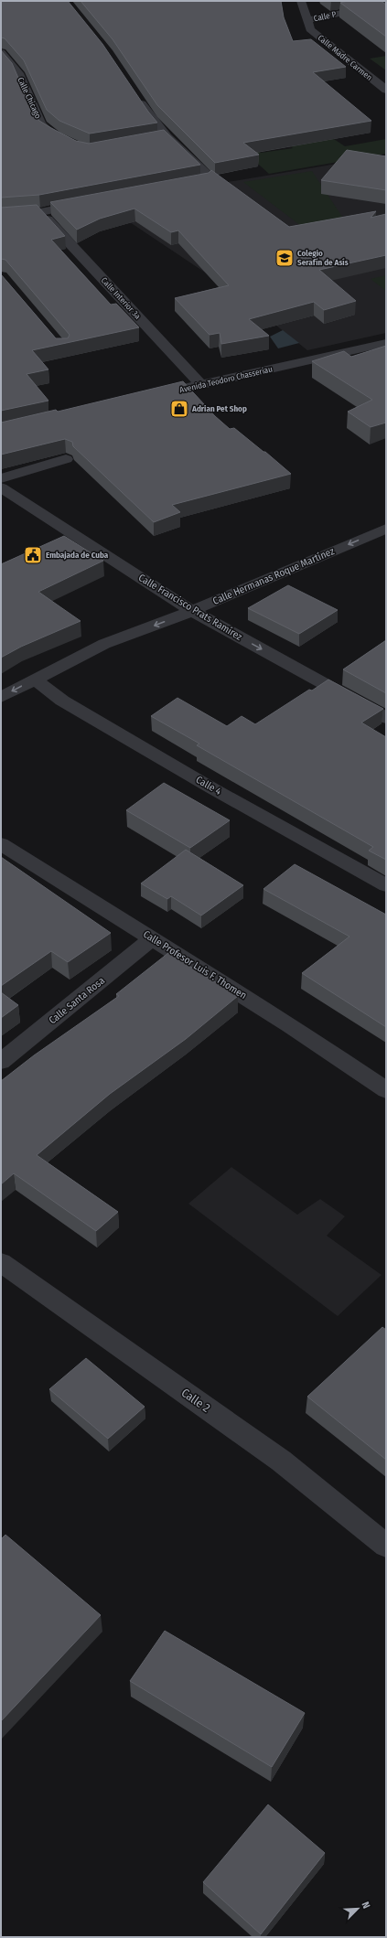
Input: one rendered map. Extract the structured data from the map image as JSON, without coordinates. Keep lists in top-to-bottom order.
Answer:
{
  "streets": {
    "street": [
      "Calle P",
      "Calle Madre Carmen",
      "Calle Chicago",
      "Calle Interior 3a",
      "Avenida Teodoro Chasseriau",
      "Calle Hermanas Roque Martínez",
      "Calle Francisco Prats Ramírez",
      "Calle 4",
      "Calle Profesor Luis F. Thomen",
      "Calle Santa Rosa",
      "Calle 2"
    ]
  },
  "crossings": [
    ["Calle P", "Calle Madre Carmen"],
    ["Calle Interior 3a", "Avenida Teodoro Chasseriau"],
    ["Calle Hermanas Roque Martínez", "Calle Francisco Prats Ramírez"],
    ["Calle Hermanas Roque Martínez", "Calle 4"],
    ["Calle Profesor Luis F. Thomen", "Calle Santa Rosa"]
  ],
  "one_way": ["Calle Hermanas Roque Martínez", "Calle Francisco Prats Ramírez"],
  "places": {
    "school or university": ["Colegio Serafín de Asís"],
    "shop": ["Adrian Pet Shop"],
    "public building": ["Embajada de Cuba"]
  },
  "north": "top right"
}
